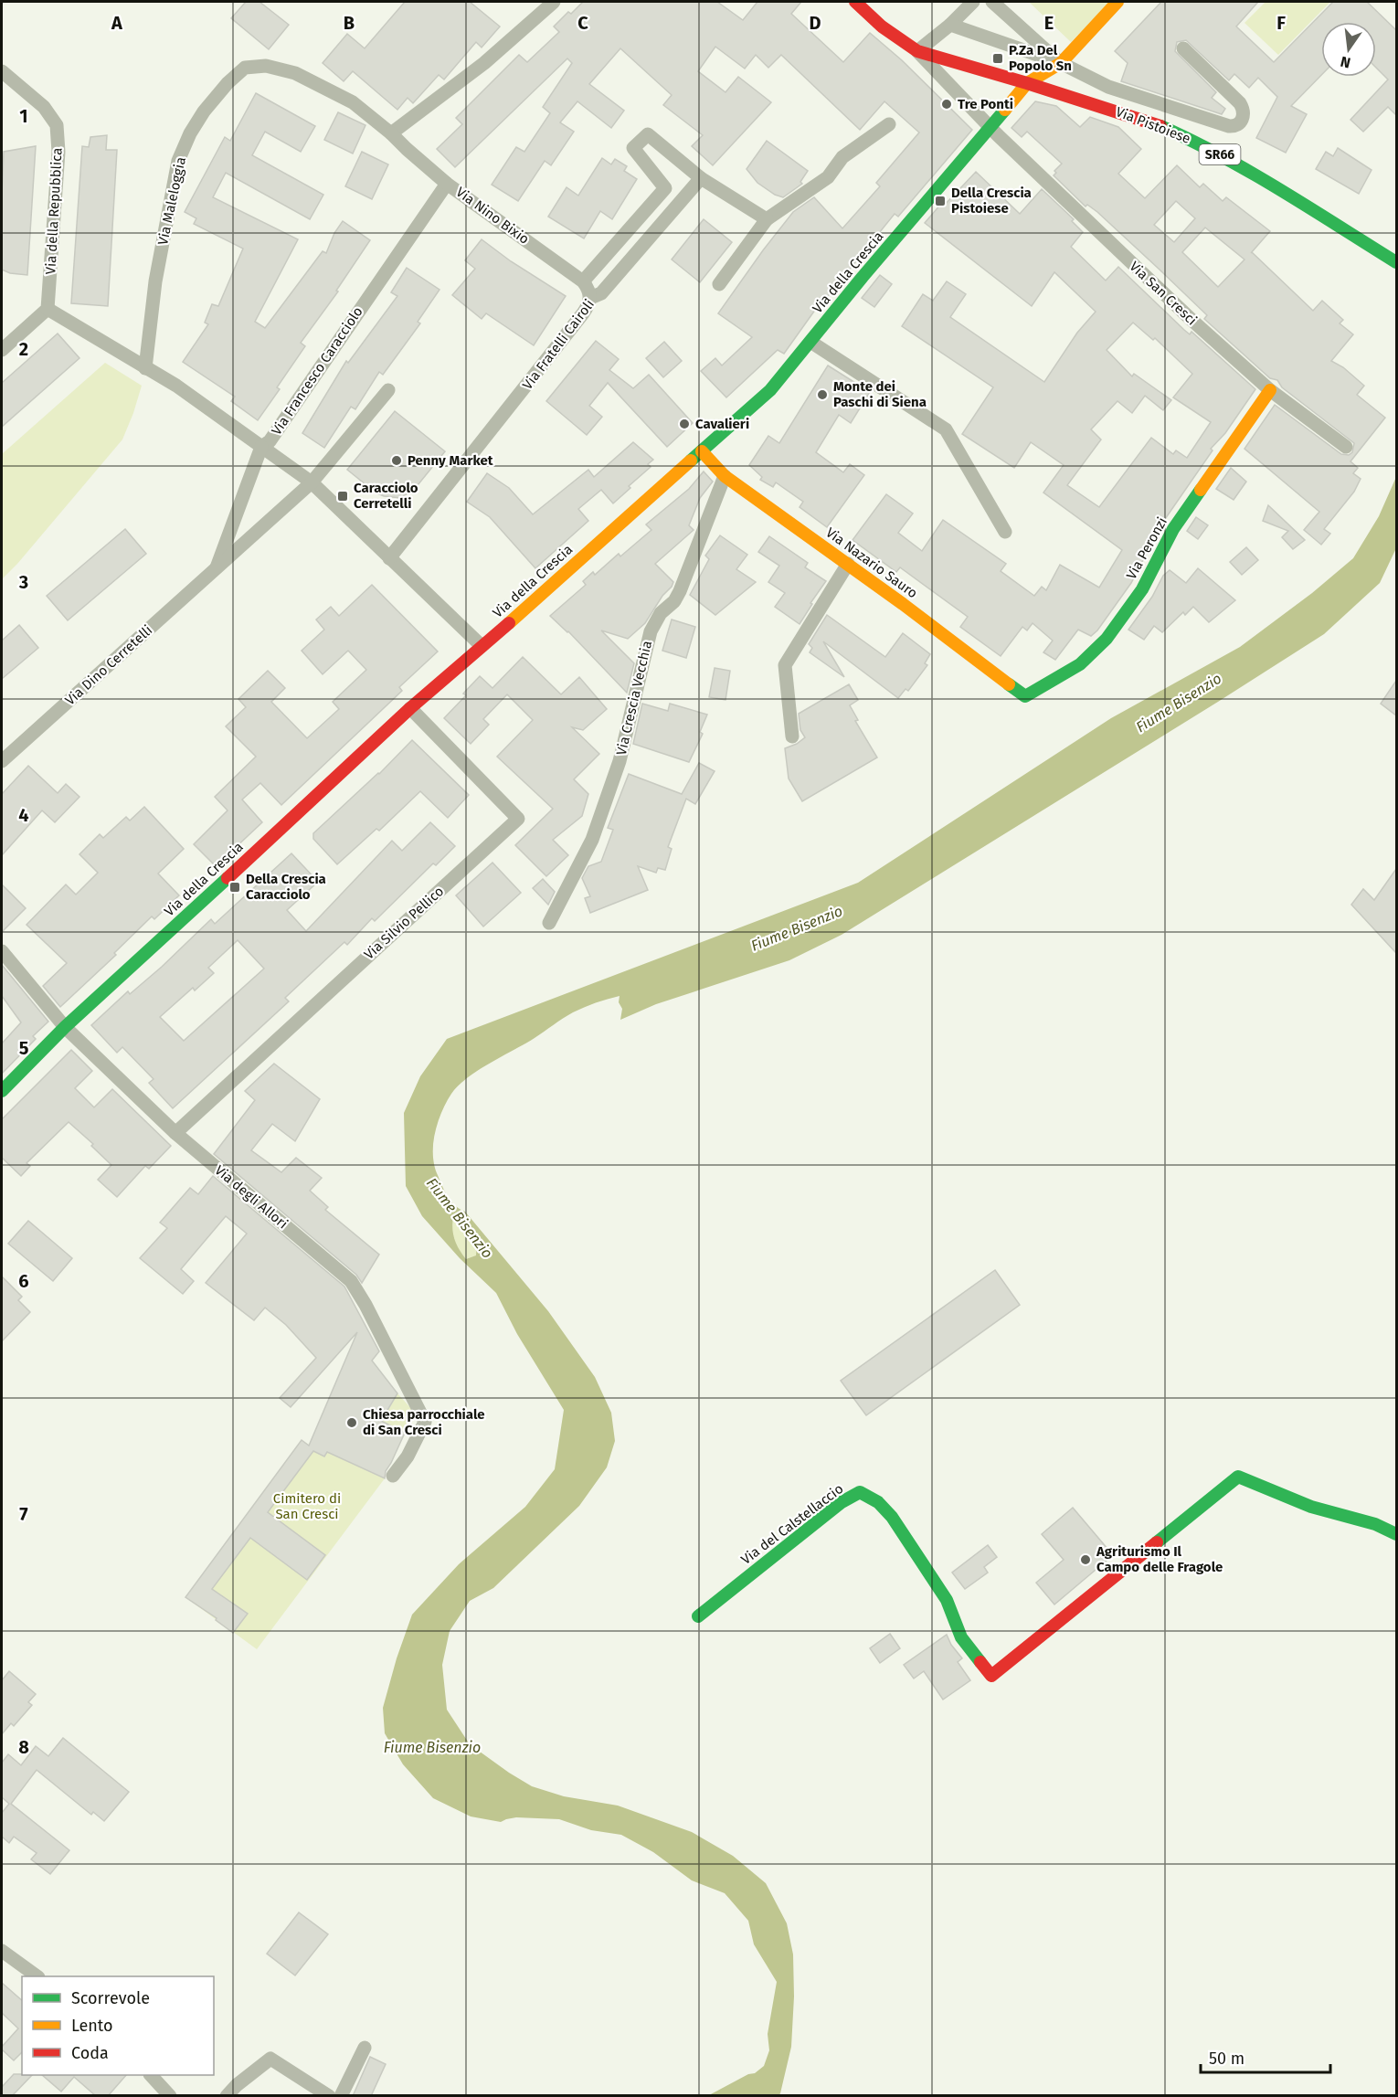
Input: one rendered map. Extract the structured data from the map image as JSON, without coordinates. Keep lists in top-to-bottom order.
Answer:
{
  "streets": {
    "street": [
      "Via Pistoiese",
      "SR66",
      "Via Maleloggia",
      "Via della Repubblica",
      "Via Nino Bixio",
      "Via della Crescia",
      "Via San Cresci",
      "Via Fratelli Cairoli",
      "Via Francesco Caracciolo",
      "Via Peronzi",
      "Via Nazario Sauro",
      "Via Dino Cerretelli",
      "Via Crescia Vecchia",
      "Via Silvio Pellico",
      "Via degli Allori",
      "Via del Calstellaccio"
    ]
  },
  "crossings": [
    ["Via Pistoiese", "Via San Cresci"],
    ["Via Maleloggia", "Via Nino Bixio"],
    ["Via Nino Bixio", "Via Fratelli Cairoli"],
    ["Via Nino Bixio", "Via Francesco Caracciolo"],
    ["Via della Crescia", "Via San Cresci"],
    ["Via della Crescia", "Via Francesco Caracciolo"],
    ["Via della Crescia", "Via Nazario Sauro"],
    ["Via della Crescia", "Via Silvio Pellico"],
    ["Via della Crescia", "Via degli Allori"],
    ["Via San Cresci", "Via Peronzi"],
    ["Via Fratelli Cairoli", "Via Francesco Caracciolo"],
    ["Via Francesco Caracciolo", "Via Dino Cerretelli"],
    ["Via Peronzi", "Via Nazario Sauro"],
    ["Via Nazario Sauro", "Via Crescia Vecchia"],
    ["Via Silvio Pellico", "Via degli Allori"]
  ],
  "water": ["Fiume Bisenzio"],
  "parks": ["Cimitero di San Cresci"],
  "places": {
    "transit": [
      "P.Za Del Popolo Sn",
      "Della Crescia Pistoiese",
      "Caracciolo Cerretelli",
      "Della Crescia Caracciolo"
    ],
    "other": [
      "Tre Ponti",
      "Monte dei Paschi di Siena",
      "Cavalieri",
      "Penny Market",
      "Chiesa parrocchiale di San Cresci",
      "Agriturismo Il Campo delle Fragole"
    ]
  },
  "legend": ["Scorrevole", "Lento", "Coda"],
  "scale_bar": "50 m",
  "north": "bottom",
  "grid": {
    "columns": [
      "A",
      "B",
      "C",
      "D",
      "E",
      "F"
    ],
    "rows": [
      "1",
      "2",
      "3",
      "4",
      "5",
      "6",
      "7",
      "8"
    ]
  }
}
